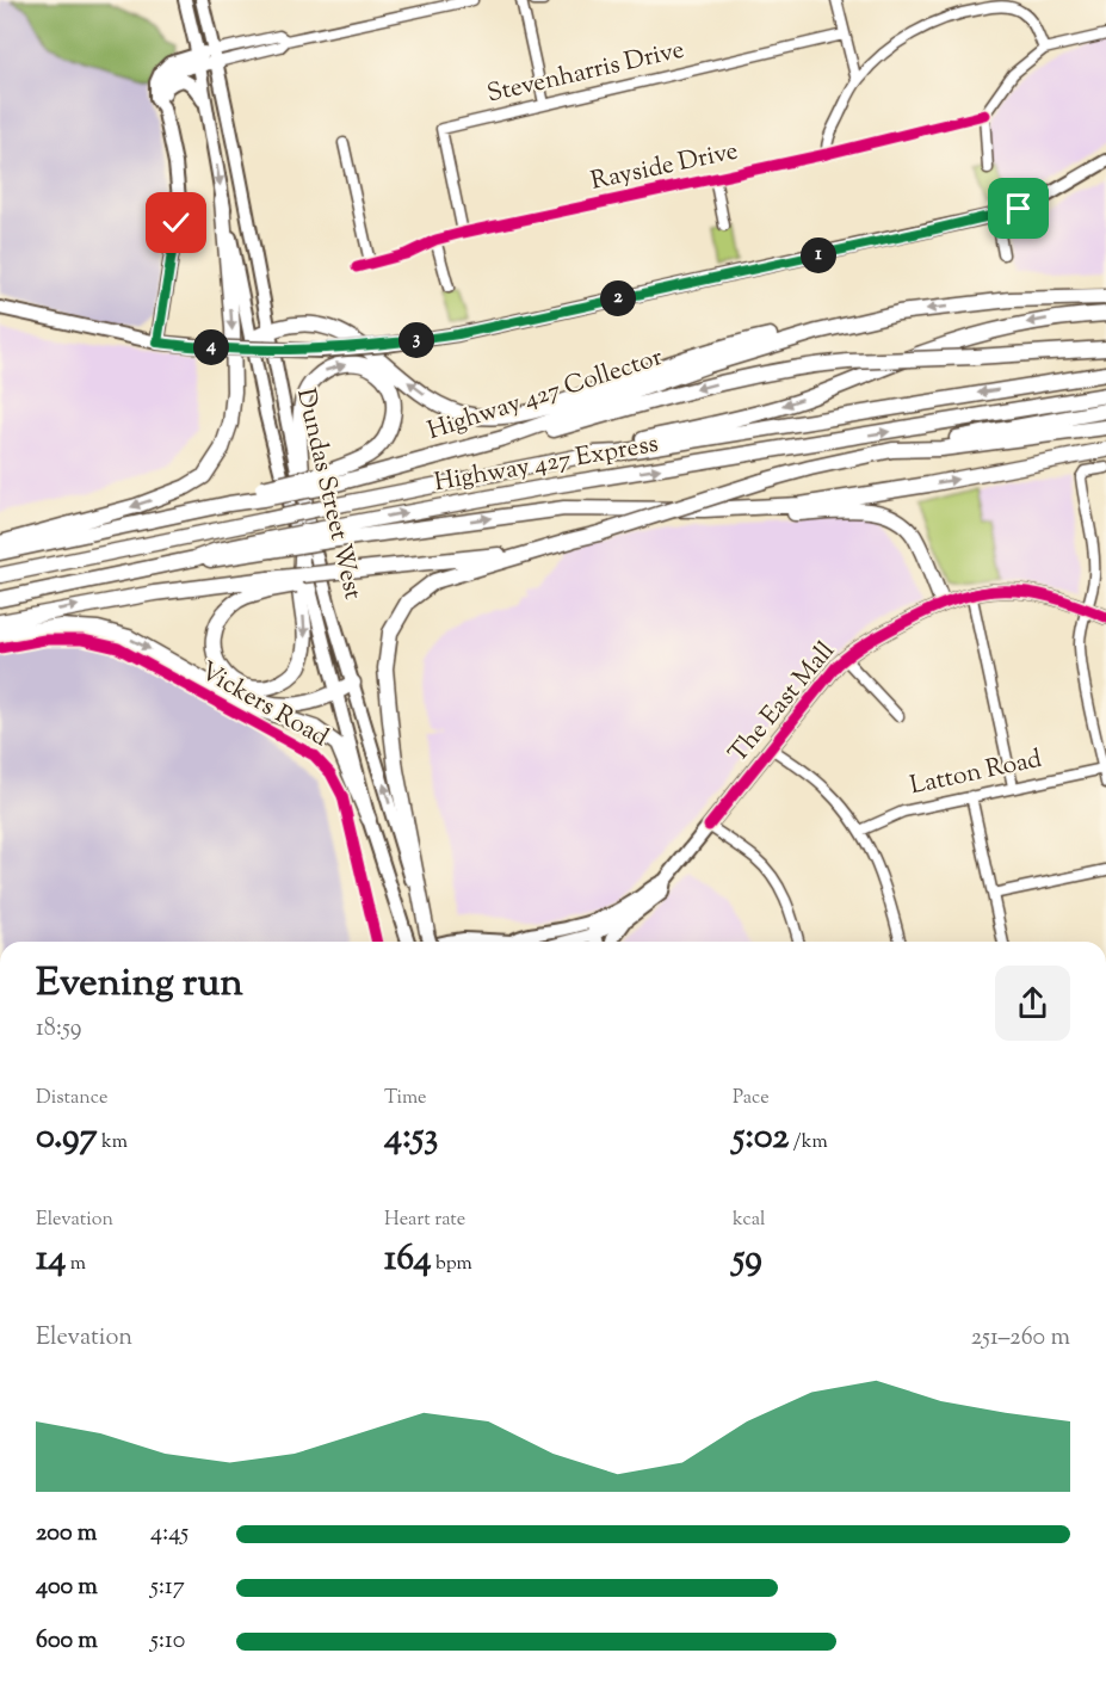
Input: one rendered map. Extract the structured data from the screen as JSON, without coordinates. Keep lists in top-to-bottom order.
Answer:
{
  "streets": {
    "highway": ["Highway 427 Collector", "Highway 427 Express"],
    "main road": ["Dundas Street West", "The East Mall"],
    "street": [
      "Stevenharris Drive",
      "Rayside Drive",
      "Vickers Road",
      "Latton Road"
    ]
  },
  "crossings": [
    ["Stevenharris Drive", "Rayside Drive"]
  ],
  "page": {
    "pins": [
      "1",
      "2",
      "3",
      "4"
    ],
    "heading": ["Evening run", "18:59"],
    "stats": [
      ["Distance", "0.97 km"],
      ["Time", "4:53"],
      ["Pace", "5:02 /km"],
      ["Elevation", "14 m"],
      ["Heart rate", "164 bpm"],
      ["kcal", "59"]
    ],
    "chart": ["Elevation", "251–260 m"],
    "list": [
      {
        "name": "200 m",
        "note": "4:45"
      },
      {
        "name": "400 m",
        "note": "5:17"
      },
      {
        "name": "600 m",
        "note": "5:10"
      }
    ]
  }
}
